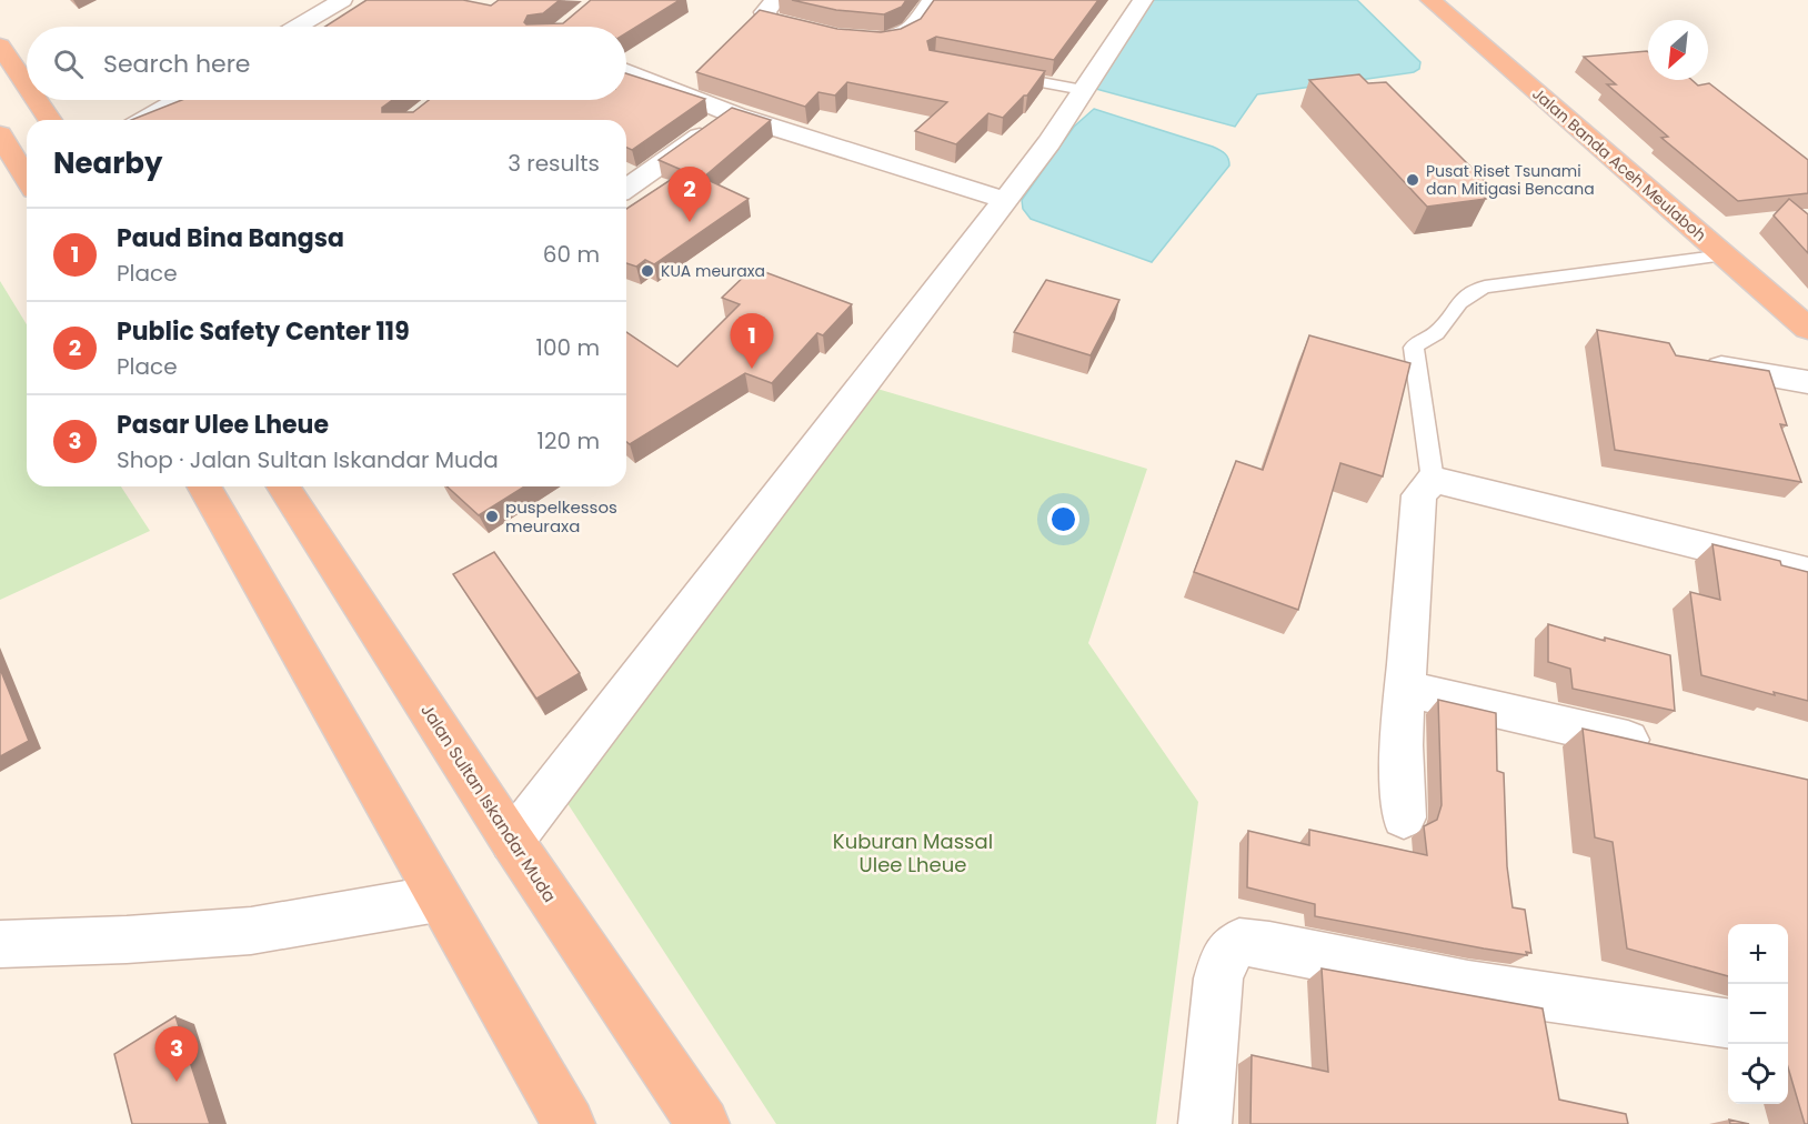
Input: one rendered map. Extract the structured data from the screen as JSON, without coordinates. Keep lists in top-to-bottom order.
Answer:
{
  "streets": {
    "highway": ["Jalan Banda Aceh Meulaboh", "Jalan Sultan Iskandar Muda"]
  },
  "parks": ["Kuburan Massal Ulee Lheue"],
  "places": ["Pusat Riset Tsunami dan Mitigasi Bencana", "KUA meuraxa", "puspelkessos meuraxa"],
  "north": "bottom left",
  "page": {
    "search": "Search here",
    "heading": ["Nearby", "3 results"],
    "pins": ["2", "1", "3"],
    "list": [
      {
        "mark": "1",
        "name": "Paud Bina Bangsa",
        "note": "Place",
        "value": "60 m"
      },
      {
        "mark": "2",
        "name": "Public Safety Center 119",
        "note": "Place",
        "value": "100 m"
      },
      {
        "mark": "3",
        "name": "Pasar Ulee Lheue",
        "note": "Shop · Jalan Sultan Iskandar Muda",
        "value": "120 m"
      }
    ],
    "map_buttons": ["+", "−"]
  }
}
